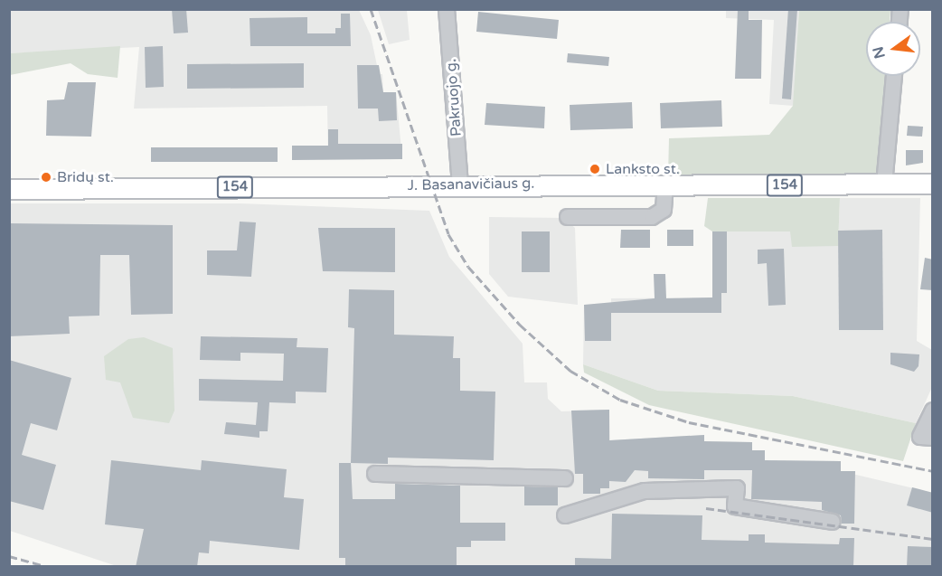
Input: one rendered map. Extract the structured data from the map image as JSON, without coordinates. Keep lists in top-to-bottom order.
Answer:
{
  "streets": {
    "main road": ["J. Basanavičiaus g.", "154"],
    "street": ["Pakruojo g."]
  },
  "crossings": [
    ["Pakruojo g.", "J. Basanavičiaus g."]
  ],
  "places": ["Lanksto st.", "Bridų st."],
  "north": "left"
}
